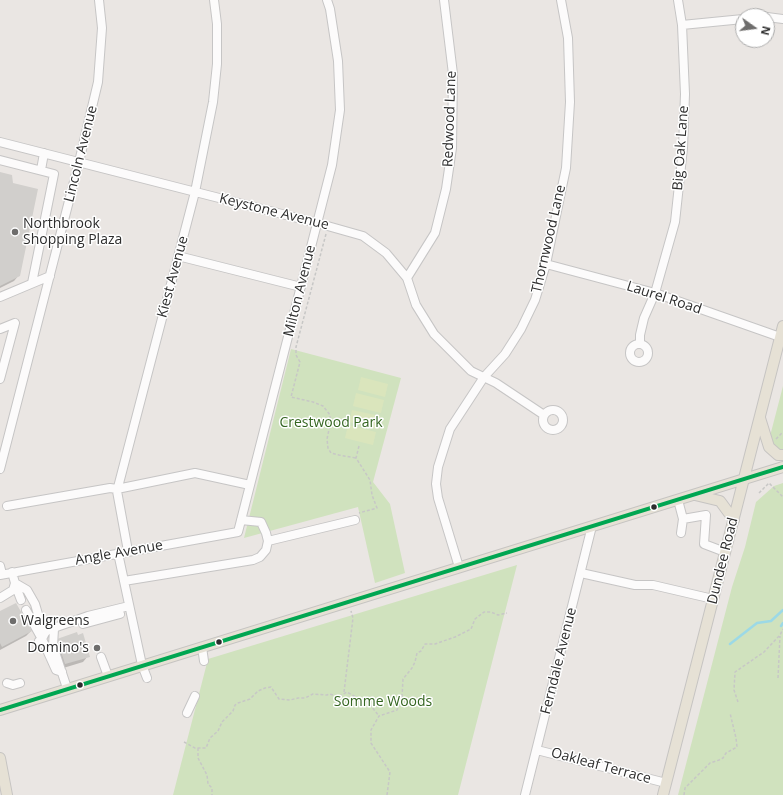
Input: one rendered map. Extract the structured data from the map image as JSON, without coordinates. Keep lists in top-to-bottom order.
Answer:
{
  "streets": {
    "main road": ["Dundee Road"],
    "street": [
      "Redwood Lane",
      "Big Oak Lane",
      "Lincoln Avenue",
      "Keystone Avenue",
      "Thornwood Lane",
      "Kiest Avenue",
      "Milton Avenue",
      "Laurel Road",
      "Angle Avenue",
      "Ferndale Avenue",
      "Oakleaf Terrace"
    ]
  },
  "crossings": [
    ["Redwood Lane", "Keystone Avenue"],
    ["Big Oak Lane", "Laurel Road"],
    ["Lincoln Avenue", "Keystone Avenue"],
    ["Keystone Avenue", "Thornwood Lane"],
    ["Keystone Avenue", "Kiest Avenue"],
    ["Keystone Avenue", "Milton Avenue"],
    ["Thornwood Lane", "Laurel Road"],
    ["Kiest Avenue", "Angle Avenue"],
    ["Milton Avenue", "Angle Avenue"],
    ["Laurel Road", "Dundee Road"],
    ["Dundee Road", "Oakleaf Terrace"],
    ["Ferndale Avenue", "Oakleaf Terrace"]
  ],
  "parks": ["Crestwood Park", "Somme Woods"],
  "places": ["Northbrook Shopping Plaza", "Walgreens", "Domino's"],
  "north": "right"
}
